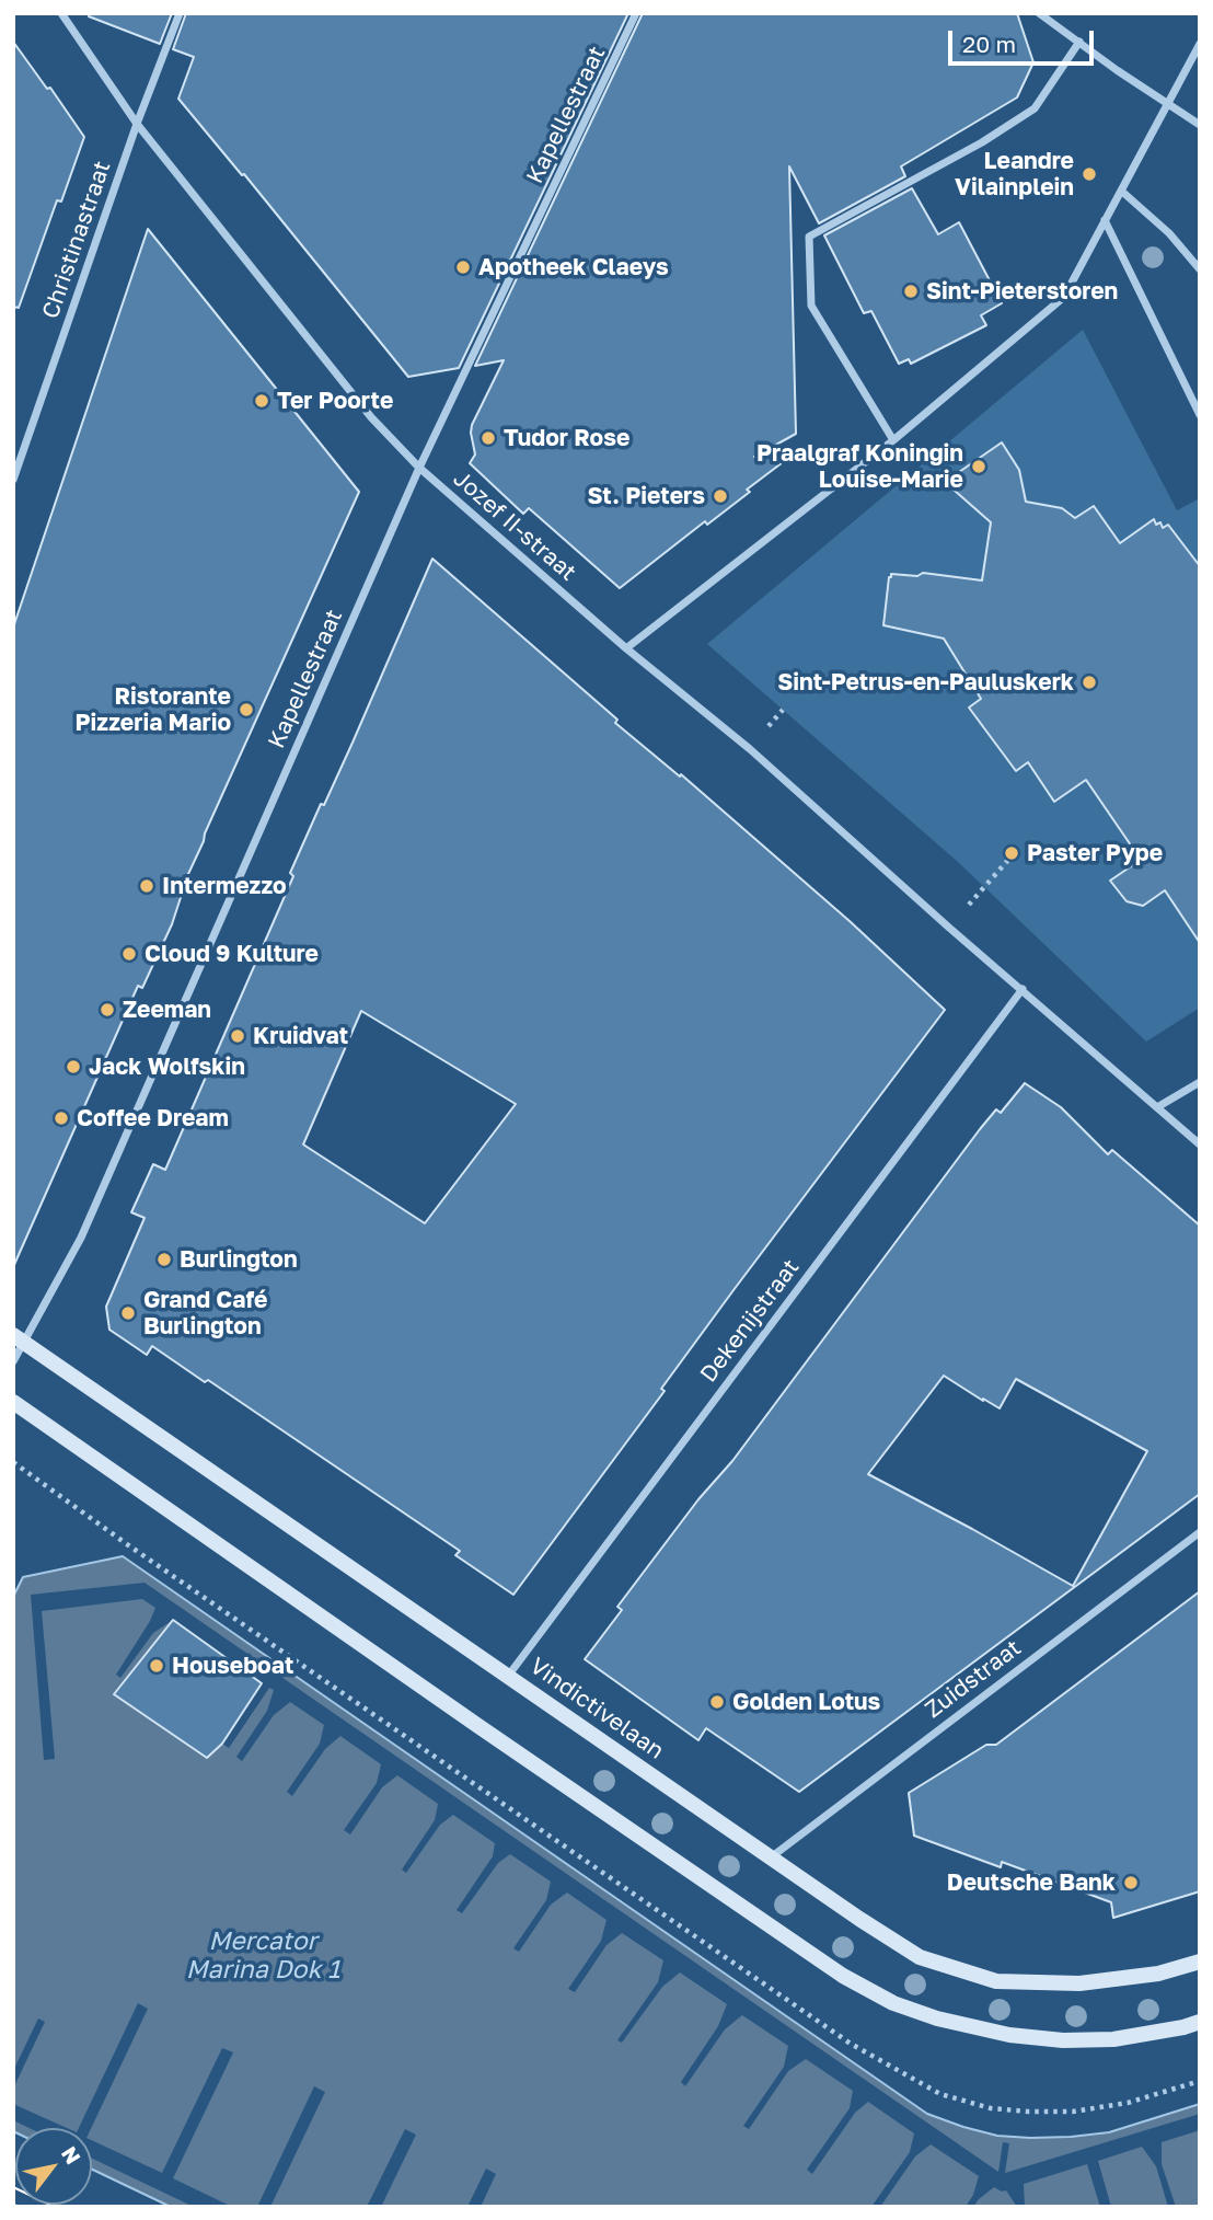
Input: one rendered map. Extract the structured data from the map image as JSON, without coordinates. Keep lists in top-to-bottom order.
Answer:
{
  "streets": {
    "street": [
      "Kapellestraat",
      "Christinastraat",
      "Jozef II-straat",
      "Dekenijstraat",
      "Zuidstraat",
      "Vindictivelaan"
    ]
  },
  "crossings": [
    ["Kapellestraat", "Jozef II-straat"],
    ["Kapellestraat", "Vindictivelaan"],
    ["Christinastraat", "Jozef II-straat"],
    ["Jozef II-straat", "Dekenijstraat"],
    ["Dekenijstraat", "Vindictivelaan"],
    ["Zuidstraat", "Vindictivelaan"]
  ],
  "water": ["Mercator Marina Dok 1"],
  "places": [
    "Leandre Vilainplein",
    "Apotheek Claeys",
    "Sint-Pieterstoren",
    "Ter Poorte",
    "Tudor Rose",
    "Praalgraf Koningin Louise-Marie",
    "St. Pieters",
    "Sint-Petrus-en-Pauluskerk",
    "Ristorante Pizzeria Mario",
    "Paster Pype",
    "Intermezzo",
    "Cloud 9 Kulture",
    "Zeeman",
    "Kruidvat",
    "Jack Wolfskin",
    "Coffee Dream",
    "Burlington",
    "Grand Café Burlington",
    "Houseboat",
    "Golden Lotus",
    "Deutsche Bank"
  ],
  "scale_bar": "20 m",
  "north": "top right"
}
